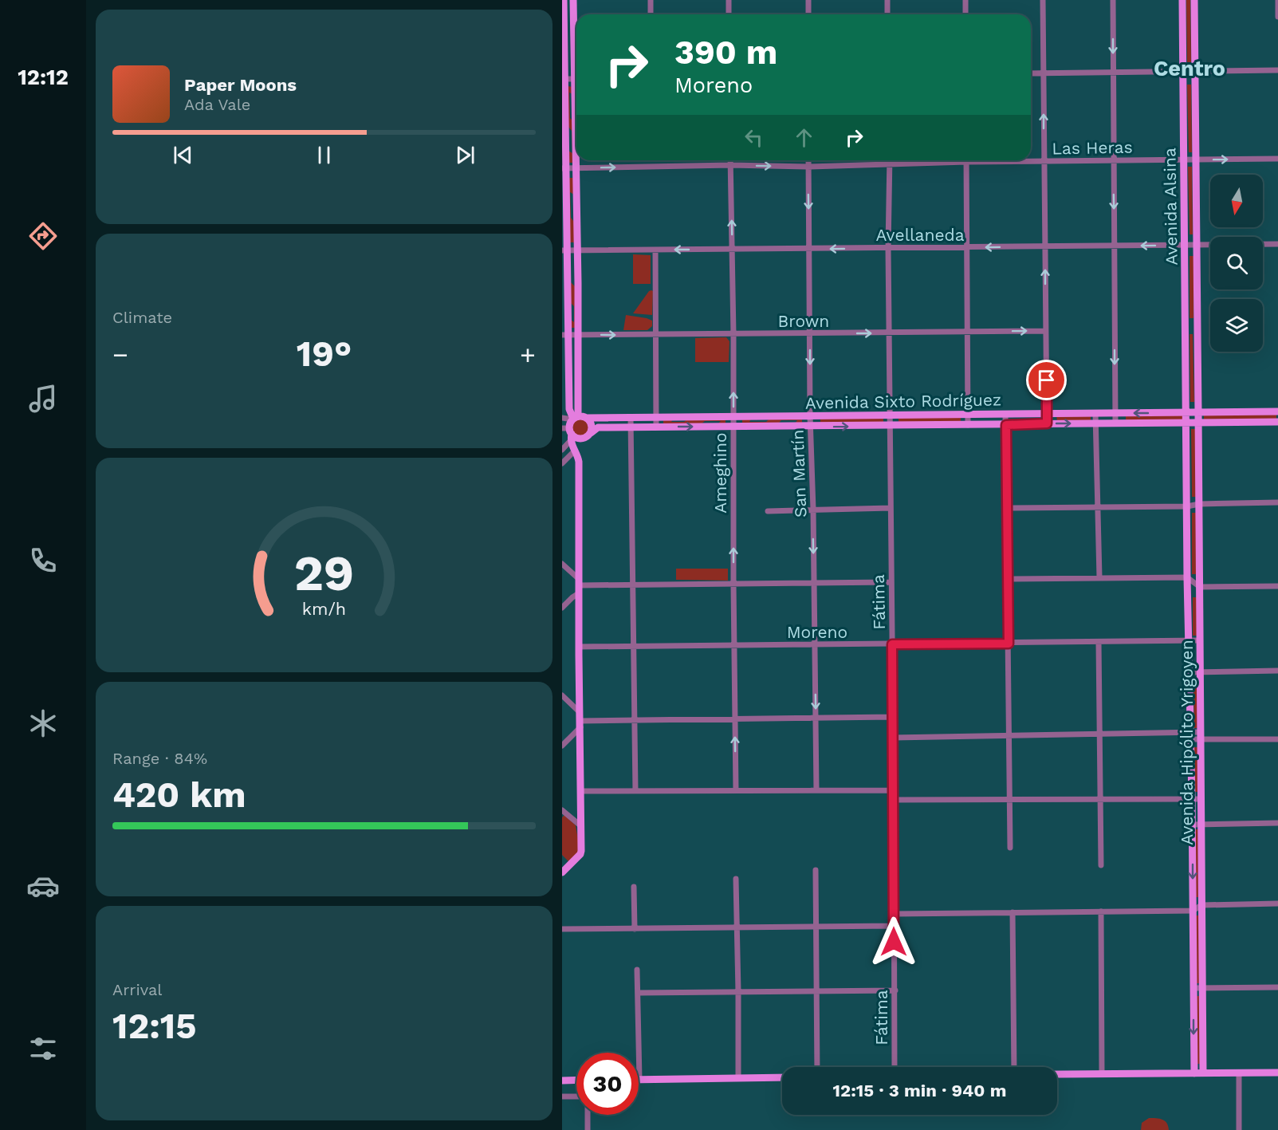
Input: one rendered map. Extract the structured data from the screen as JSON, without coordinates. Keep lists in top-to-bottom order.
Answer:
{
  "streets": {
    "main road": ["Avenida Alsina", "Avenida Sixto Rodríguez", "Avenida Hipólito Yrigoyen"],
    "street": [
      "Las Heras",
      "Avellaneda",
      "Brown",
      "Ameghino",
      "San Martín",
      "Fátima",
      "Moreno"
    ]
  },
  "crossings": [
    ["Las Heras", "Avenida Alsina"],
    ["Las Heras", "Ameghino"],
    ["Las Heras", "San Martín"],
    ["Las Heras", "Fátima"],
    ["Avenida Alsina", "Avellaneda"],
    ["Avenida Alsina", "Avenida Sixto Rodríguez"],
    ["Avenida Alsina", "Avenida Hipólito Yrigoyen"],
    ["Avellaneda", "Ameghino"],
    ["Avellaneda", "San Martín"],
    ["Avellaneda", "Fátima"],
    ["Brown", "Ameghino"],
    ["Brown", "San Martín"],
    ["Brown", "Fátima"],
    ["Avenida Sixto Rodríguez", "Ameghino"],
    ["Avenida Sixto Rodríguez", "San Martín"],
    ["Avenida Sixto Rodríguez", "Fátima"],
    ["Avenida Sixto Rodríguez", "Avenida Hipólito Yrigoyen"],
    ["Ameghino", "Moreno"],
    ["San Martín", "Moreno"],
    ["Fátima", "Moreno"],
    ["Moreno", "Avenida Hipólito Yrigoyen"]
  ],
  "one_way": [
    "Las Heras",
    "Avellaneda",
    "Brown",
    "Ameghino",
    "San Martín"
  ],
  "districts": ["Centro"],
  "north": "bottom",
  "page": {
    "tabs": "12:12",
    "turn": ["390 m", "Moreno"],
    "song": ["Paper Moons", "Ada Vale"],
    "tile": [
      "Climate",
      ["Range · 84%", "420 km"],
      ["Arrival", "12:15"]
    ],
    "heat": ["−", "19°", "+"],
    "limit": "30",
    "trip": "12:15 · 3 min · 940 m",
    "gauge": ["29", "km/h"]
  }
}
